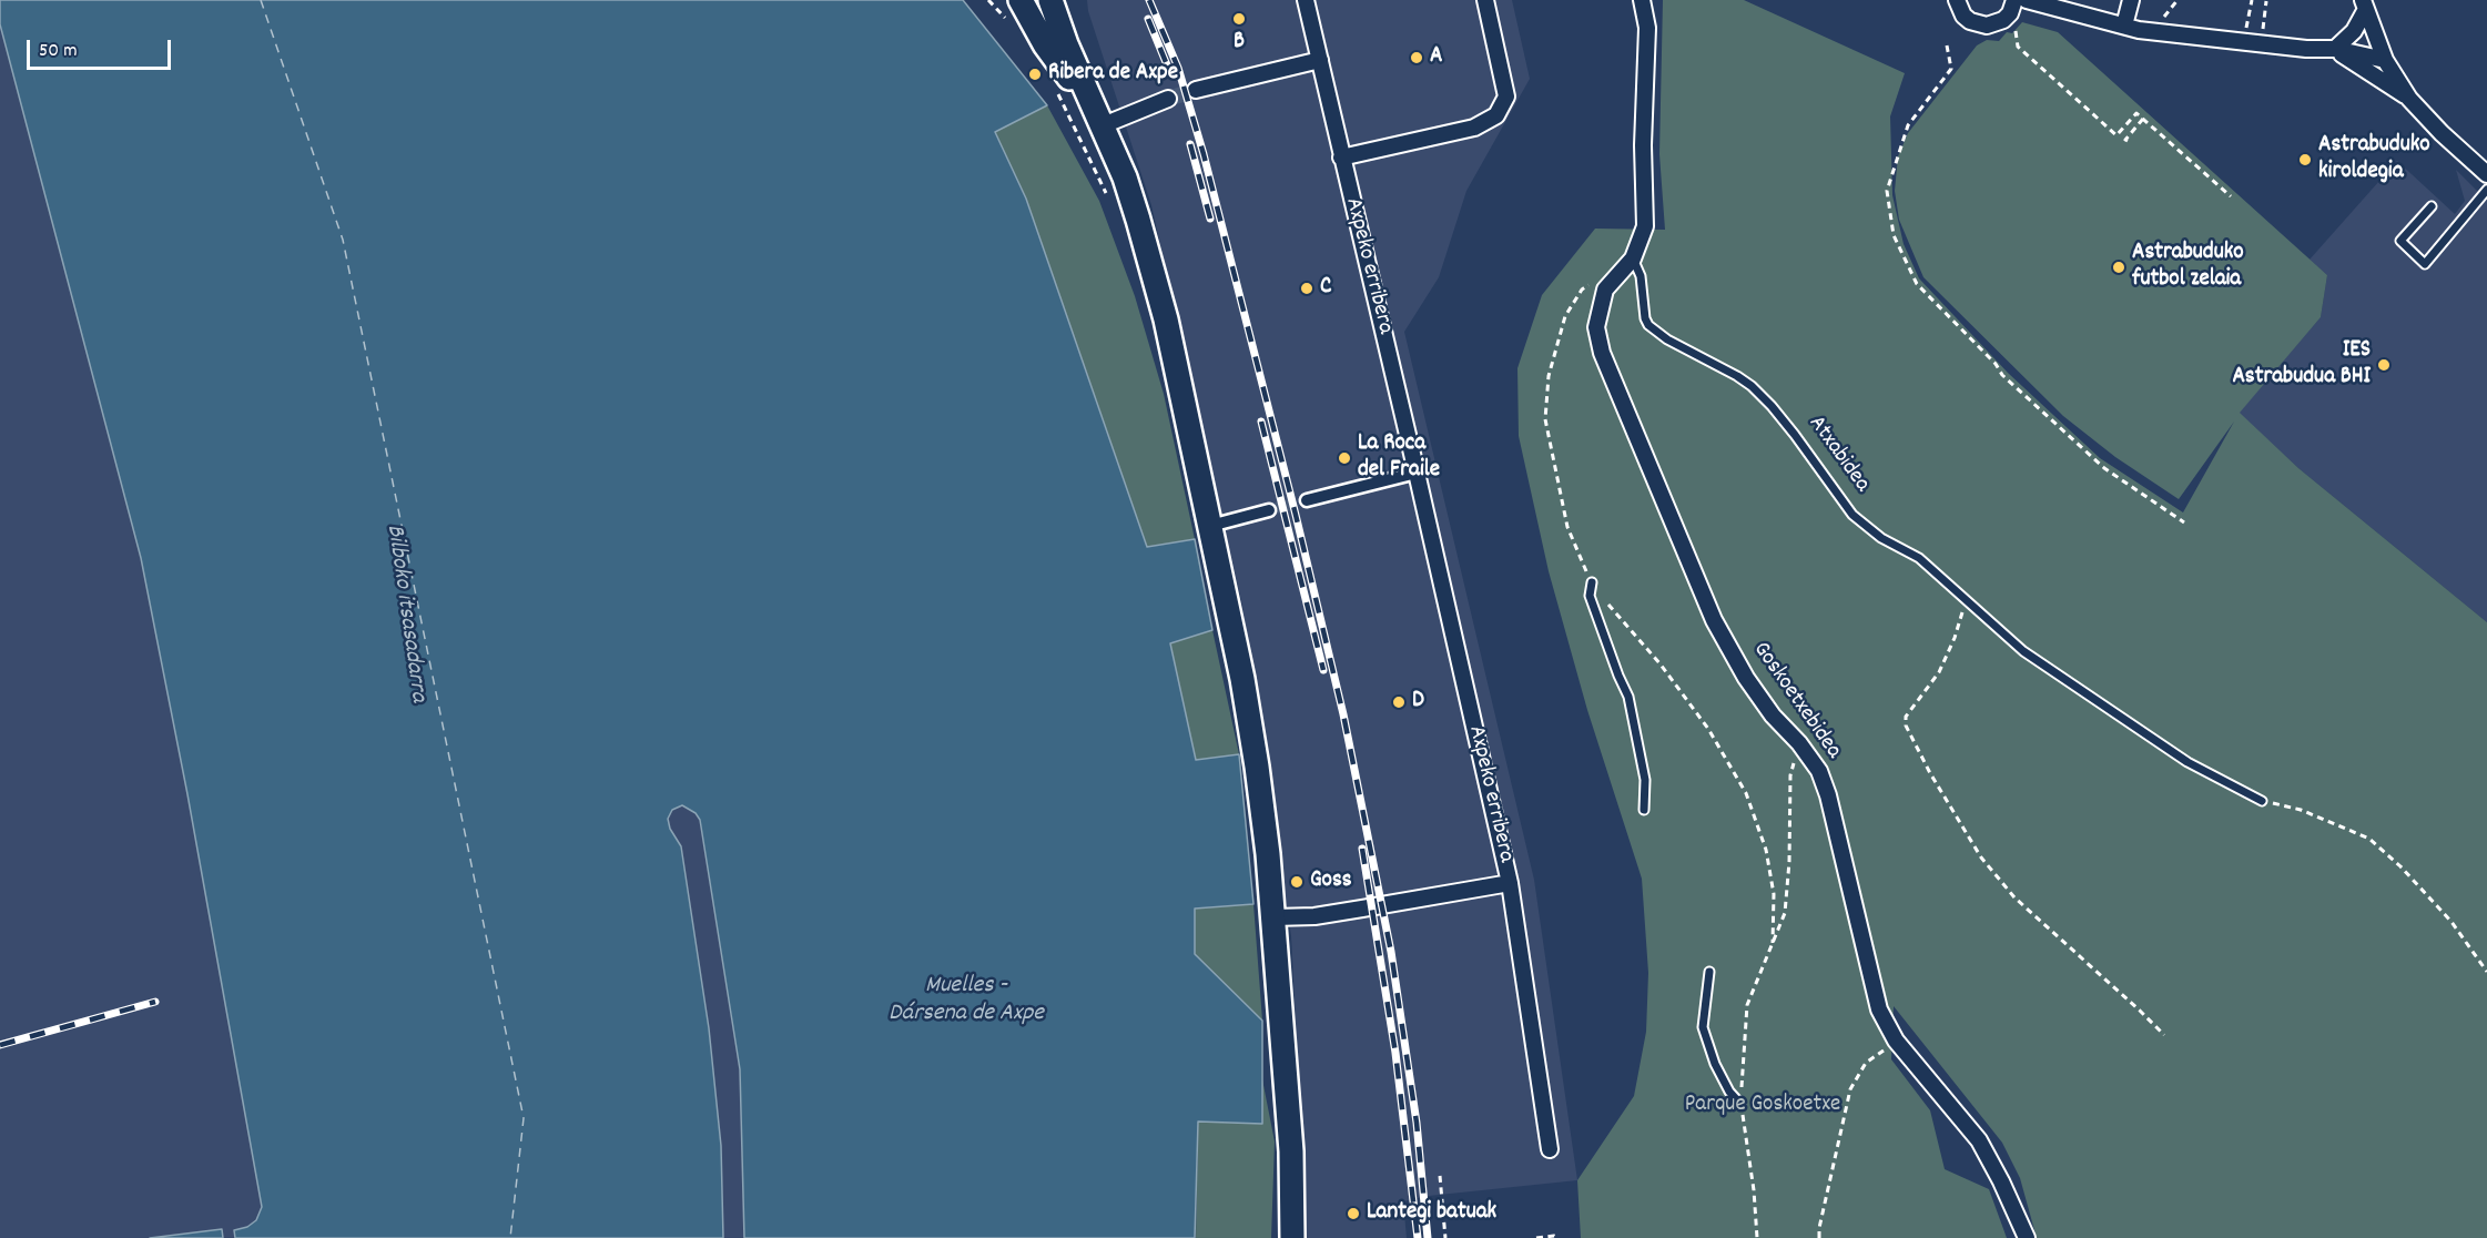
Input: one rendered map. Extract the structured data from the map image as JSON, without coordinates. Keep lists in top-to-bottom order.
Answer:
{
  "streets": {
    "street": ["Axpeko erribera", "Goskoetxebidea"],
    "lane": ["Atxabidea"]
  },
  "crossings": [
    ["Atxabidea", "Goskoetxebidea"]
  ],
  "water": ["Bilboko itsasadarra", "Muelles - Dársena de Axpe"],
  "parks": ["Parque Goskoetxe"],
  "places": [
    "B",
    "A",
    "Ribera de Axpe",
    "Astrabuduko kiroldegia",
    "Astrabuduko futbol zelaia",
    "C",
    "IES Astrabudua BHI",
    "La Roca del Fraile",
    "D",
    "Goss",
    "Lantegi batuak"
  ],
  "scale_bar": "50 m"
}
